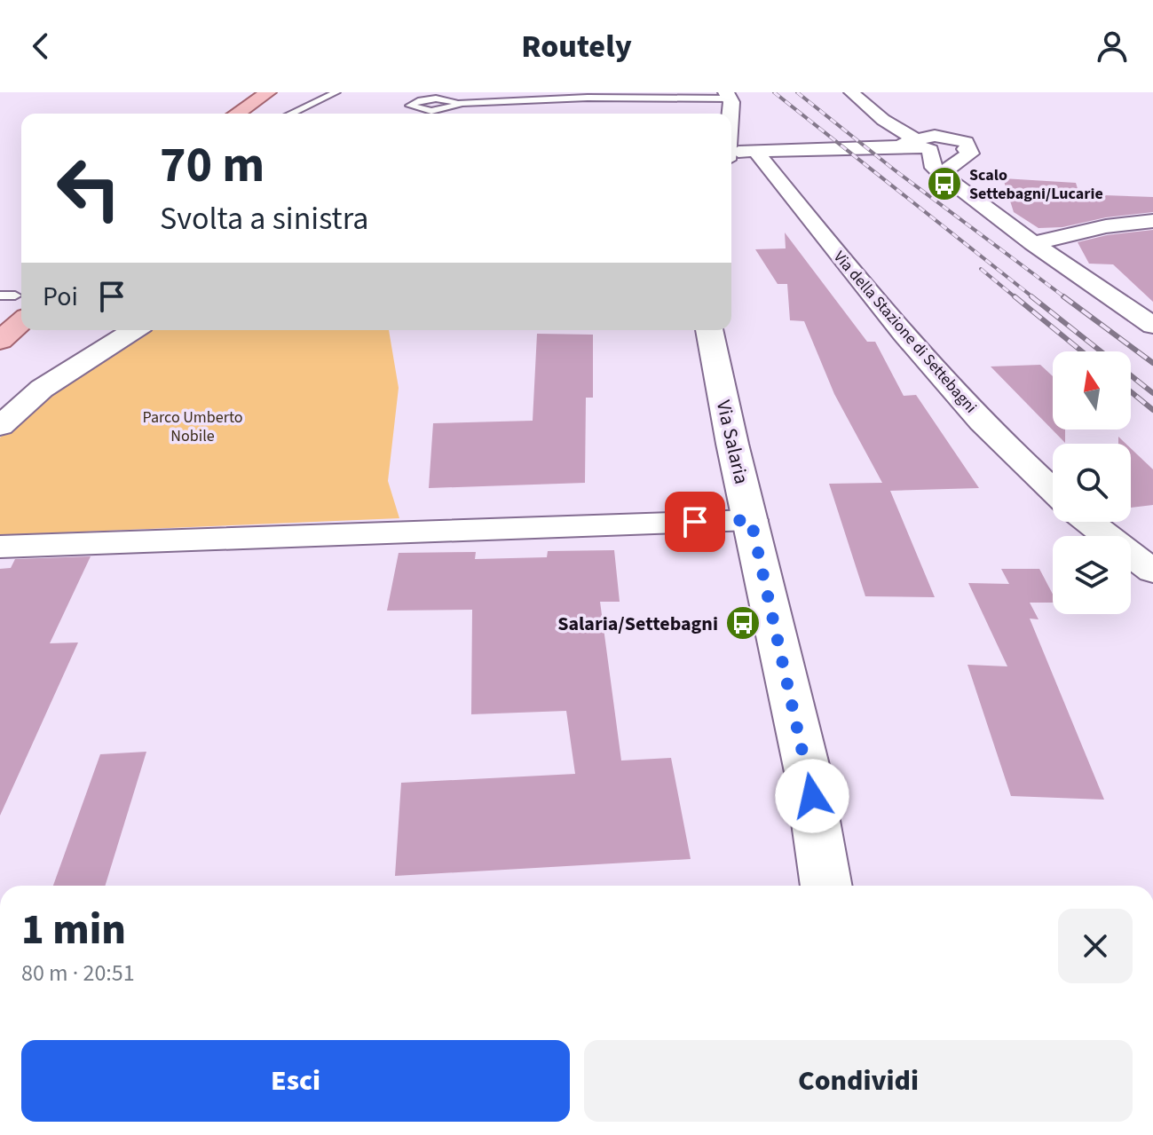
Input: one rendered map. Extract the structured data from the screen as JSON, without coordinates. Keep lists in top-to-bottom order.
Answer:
{
  "streets": {
    "street": ["Via della Stazione di Settebagni", "Via Salaria"]
  },
  "parks": ["Parco Umberto Nobile"],
  "places": {
    "bus stop": ["Scalo Settebagni/Lucarie", "Salaria/Settebagni"]
  },
  "north": "top",
  "page": {
    "header": "Routely",
    "turn": ["70 m", "Svolta a sinistra"],
    "then": "Poi",
    "heading": ["1 min", "80 m · 20:51"],
    "buttons": ["Esci", "Condividi"]
  }
}
